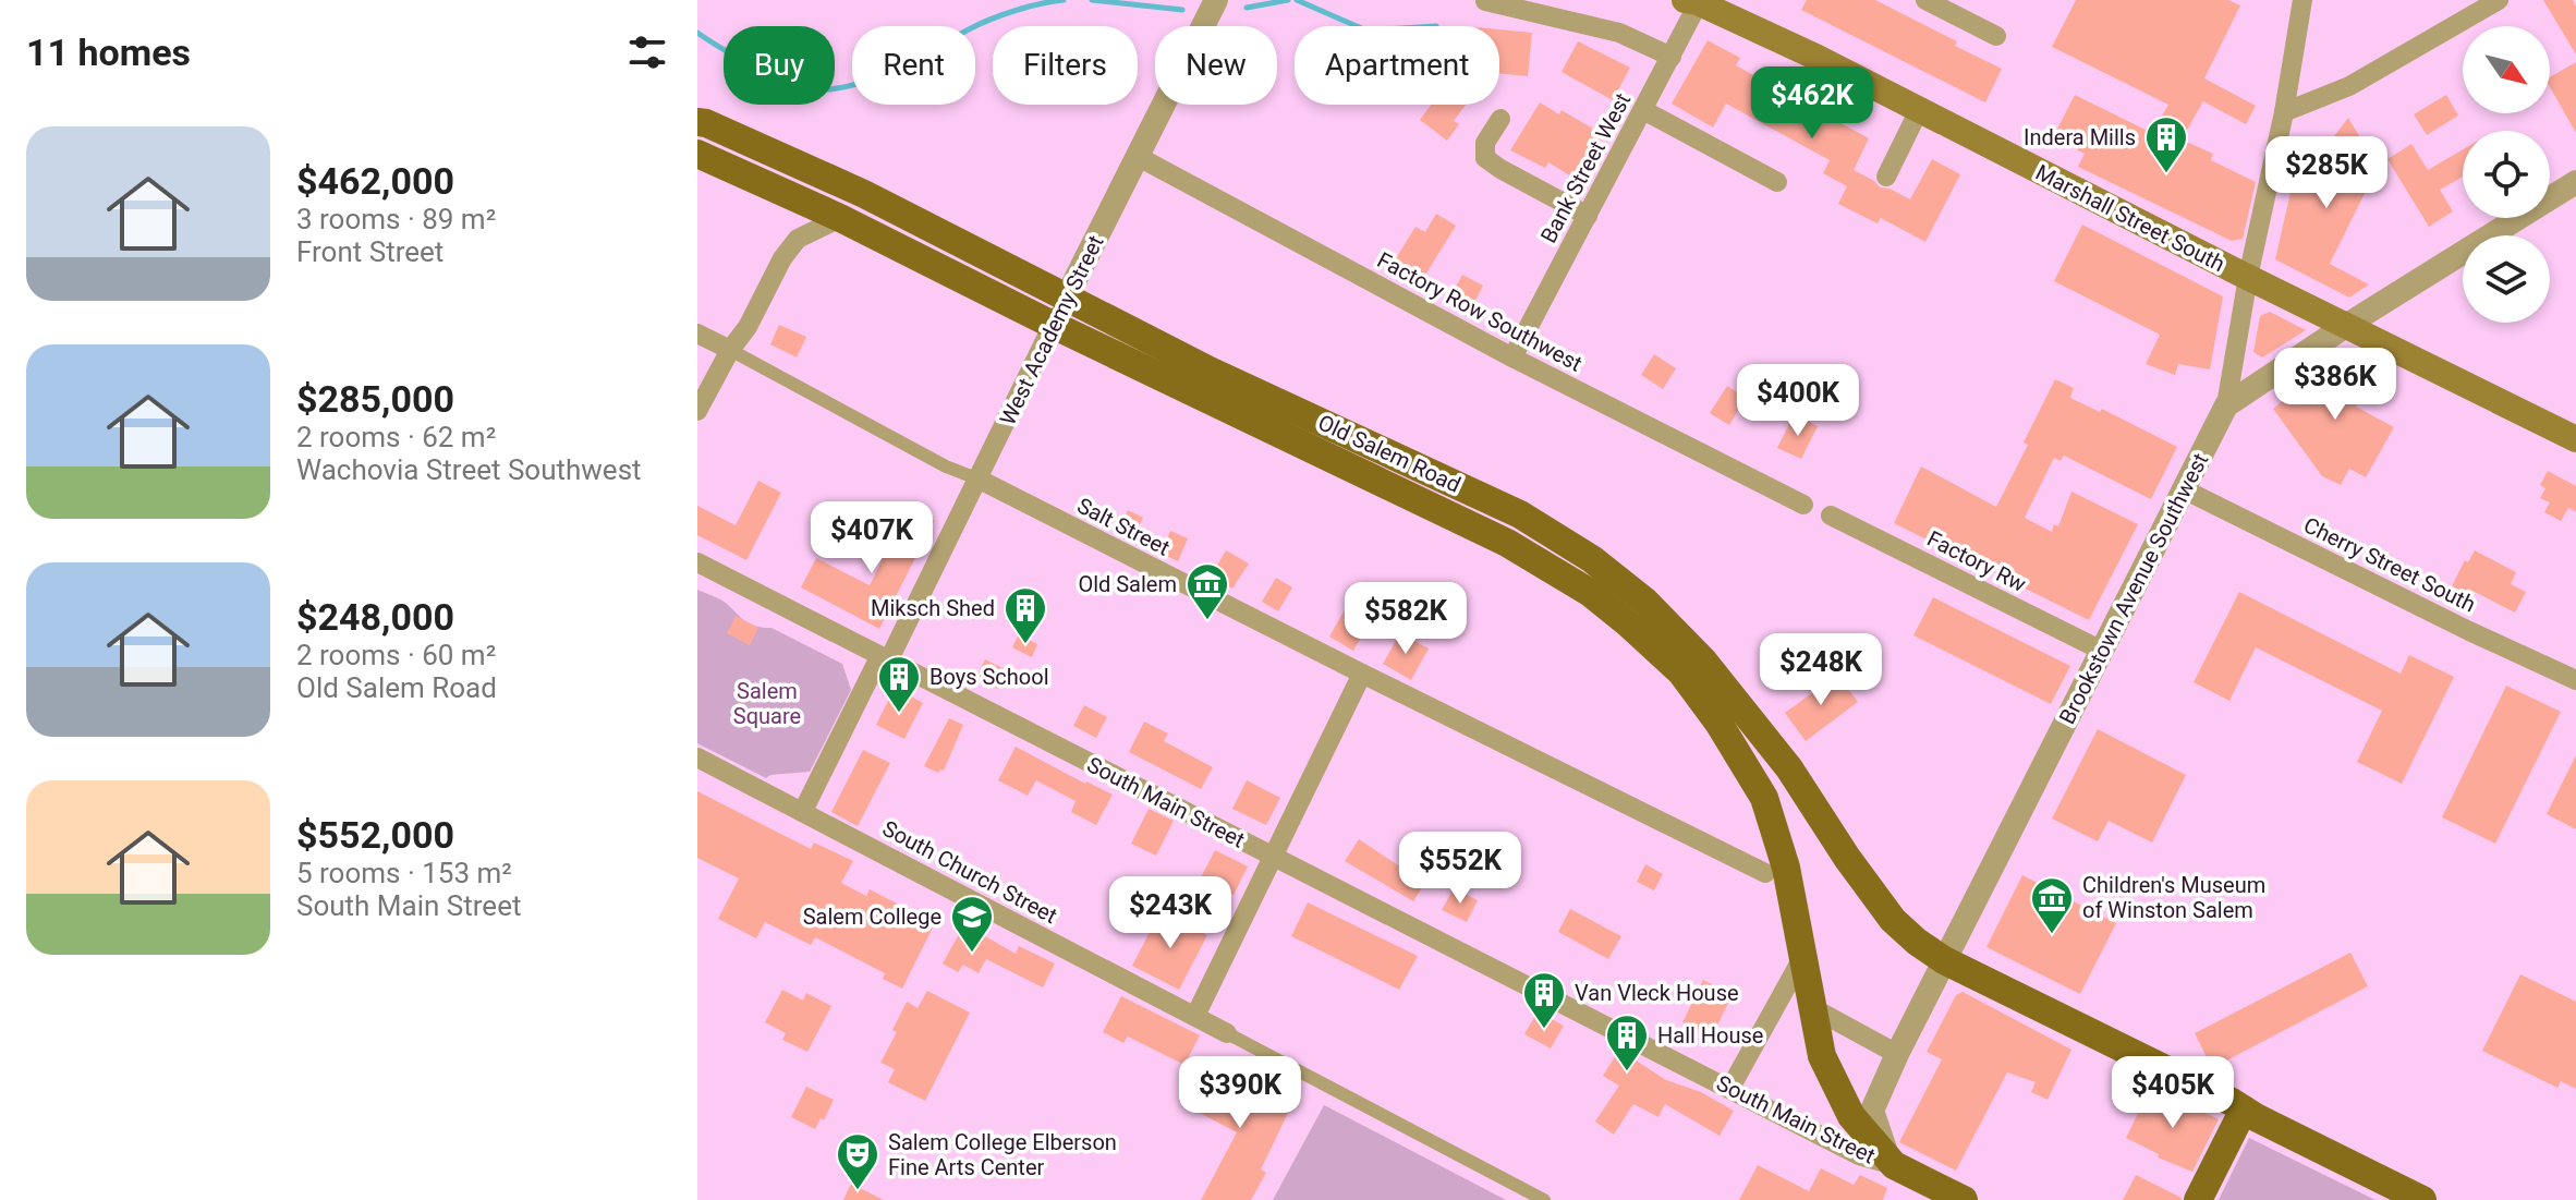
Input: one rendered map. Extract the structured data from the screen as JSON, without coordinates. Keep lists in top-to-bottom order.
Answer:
{
  "streets": {
    "main road": ["Marshall Street South", "Old Salem Road", "South Main Street"],
    "street": [
      "Bank Street West",
      "Factory Row Southwest",
      "West Academy Street",
      "Salt Street",
      "Factory Rw",
      "Cherry Street South",
      "Brookstown Avenue Southwest",
      "South Church Street"
    ]
  },
  "crossings": [
    ["Bank Street West", "Marshall Street South"],
    ["Bank Street West", "Factory Row Southwest"],
    ["Marshall Street South", "Brookstown Avenue Southwest"],
    ["Factory Row Southwest", "West Academy Street"],
    ["West Academy Street", "Old Salem Road"],
    ["West Academy Street", "Salt Street"],
    ["West Academy Street", "South Main Street"],
    ["West Academy Street", "South Church Street"],
    ["Old Salem Road", "Brookstown Avenue Southwest"],
    ["Old Salem Road", "South Main Street"],
    ["Factory Rw", "Brookstown Avenue Southwest"],
    ["Cherry Street South", "Brookstown Avenue Southwest"],
    ["Brookstown Avenue Southwest", "South Main Street"]
  ],
  "parks": ["Salem Square"],
  "places": {
    "building": [
      "Indera Mills",
      "Miksch Shed",
      "Boys School",
      "Van Vleck House",
      "Hall House"
    ],
    "museum": ["Old Salem", "Children's Museum of Winston Salem"],
    "school or university": ["Salem College"],
    "theatre": ["Salem College Elberson Fine Arts Center"]
  },
  "north": "bottom right",
  "page": {
    "heading": "11 homes",
    "chip": [
      "Buy",
      "Rent",
      "Filters",
      "New",
      "Apartment"
    ],
    "price": [
      "$462K",
      "$285K",
      "$386K",
      "$400K",
      "$407K",
      "$582K",
      "$248K",
      "$552K",
      "$243K",
      "$390K",
      "$405K"
    ],
    "list": [
      {
        "name": "$462,000",
        "note": "3 rooms · 89 m² · Front Street"
      },
      {
        "name": "$285,000",
        "note": "2 rooms · 62 m² · Wachovia Street Southwest"
      },
      {
        "name": "$248,000",
        "note": "2 rooms · 60 m² · Old Salem Road"
      },
      {
        "name": "$552,000",
        "note": "5 rooms · 153 m² · South Main Street"
      }
    ]
  }
}
